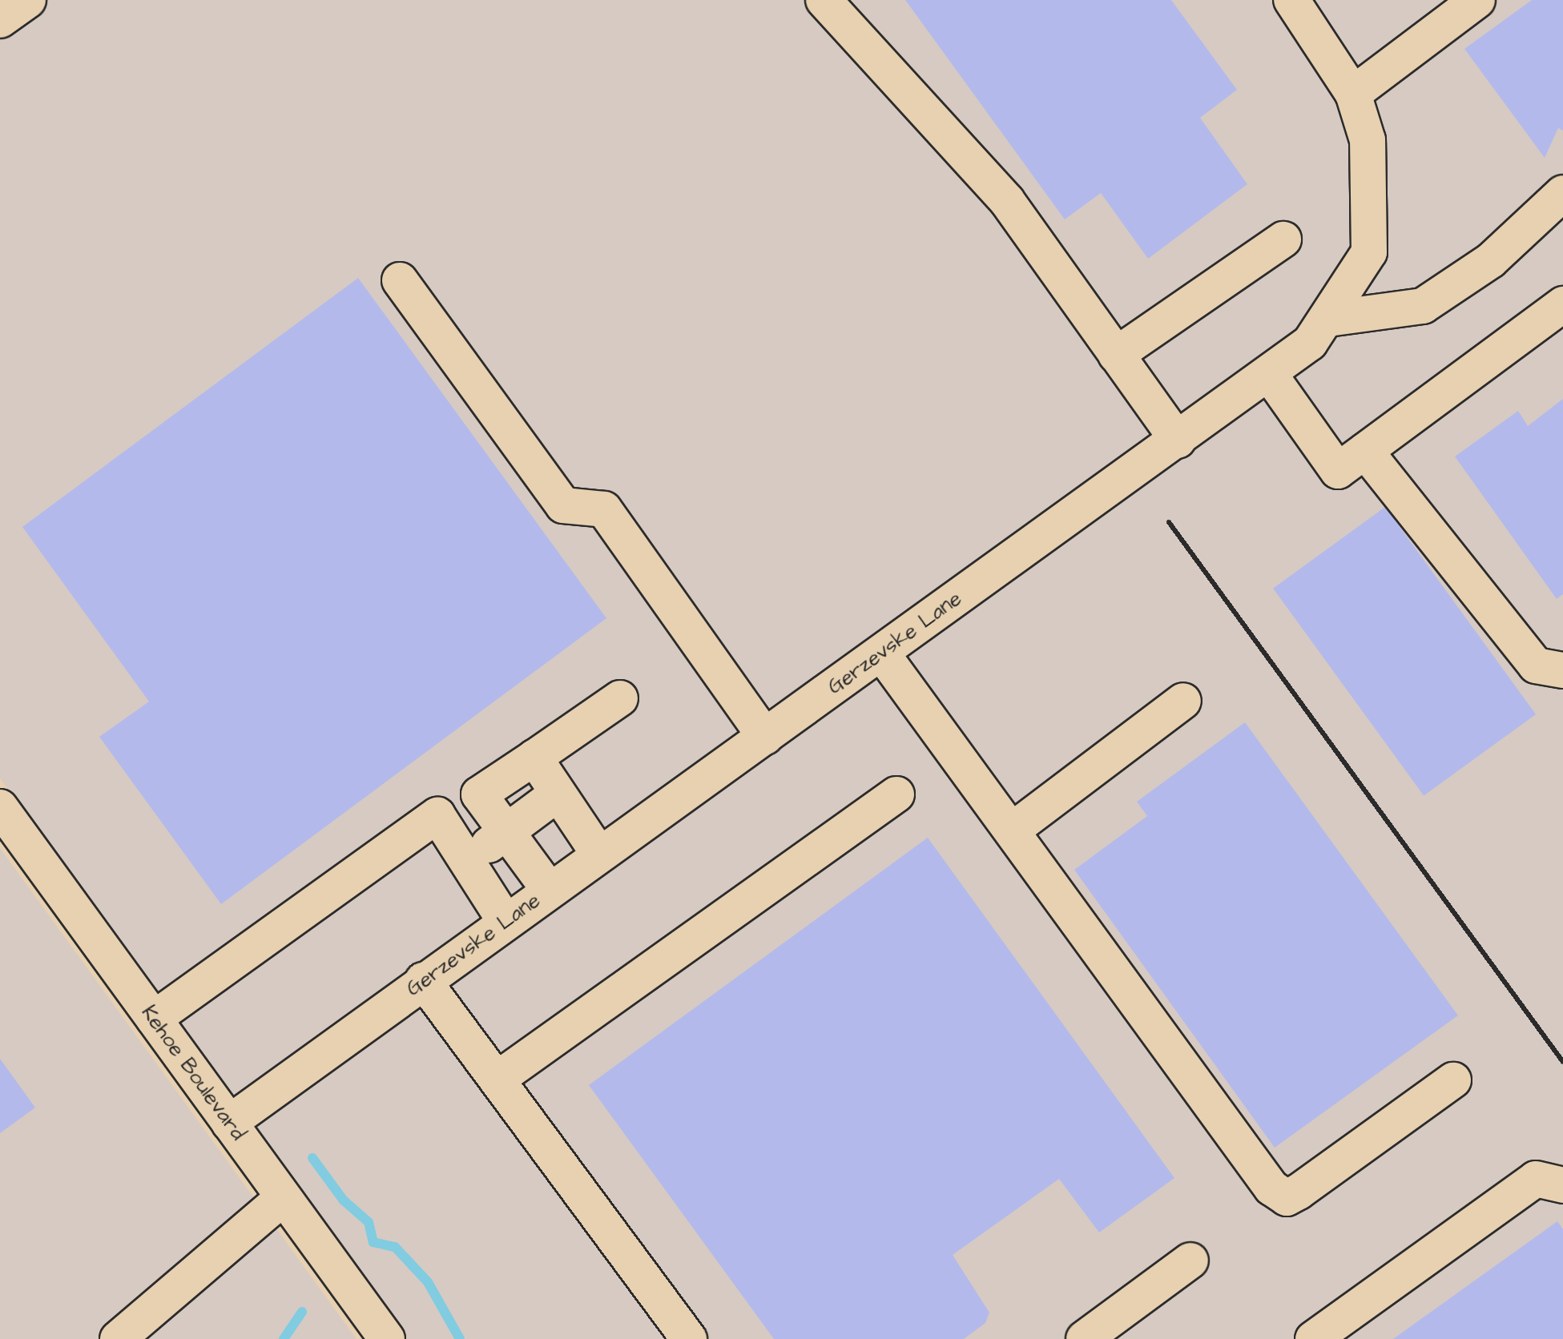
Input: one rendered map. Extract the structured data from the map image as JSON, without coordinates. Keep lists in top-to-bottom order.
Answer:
{
  "streets": {
    "street": ["Gerzevske Lane", "Kehoe Boulevard"]
  },
  "crossings": [
    ["Gerzevske Lane", "Kehoe Boulevard"]
  ]
}
